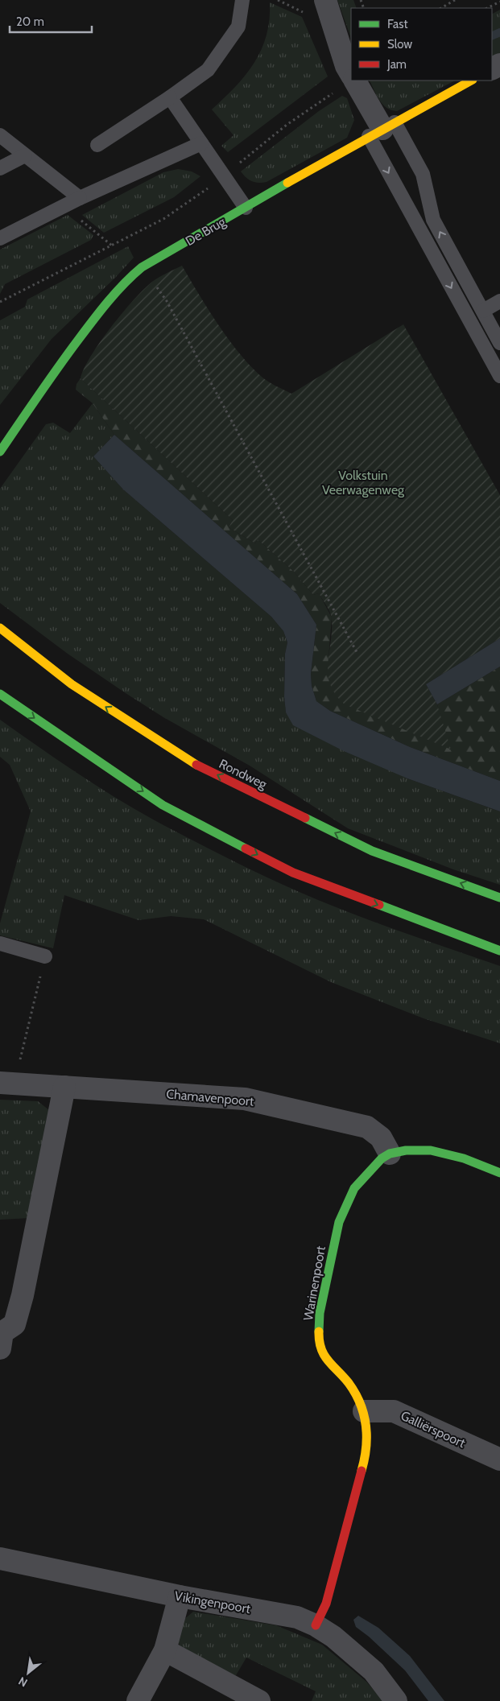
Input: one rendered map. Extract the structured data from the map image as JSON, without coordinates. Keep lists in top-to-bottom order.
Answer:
{
  "streets": {
    "street": [
      "De Brug",
      "Rondweg",
      "Chamavenpoort",
      "Warinenpoort",
      "Galliërspoort",
      "Vikingenpoort"
    ]
  },
  "crossings": [
    ["Chamavenpoort", "Warinenpoort"],
    ["Warinenpoort", "Galliërspoort"],
    ["Warinenpoort", "Vikingenpoort"]
  ],
  "parks": ["Volkstuin Veerwagenweg"],
  "legend": ["Fast", "Slow", "Jam"],
  "scale_bar": "20 m",
  "north": "bottom left"
}
